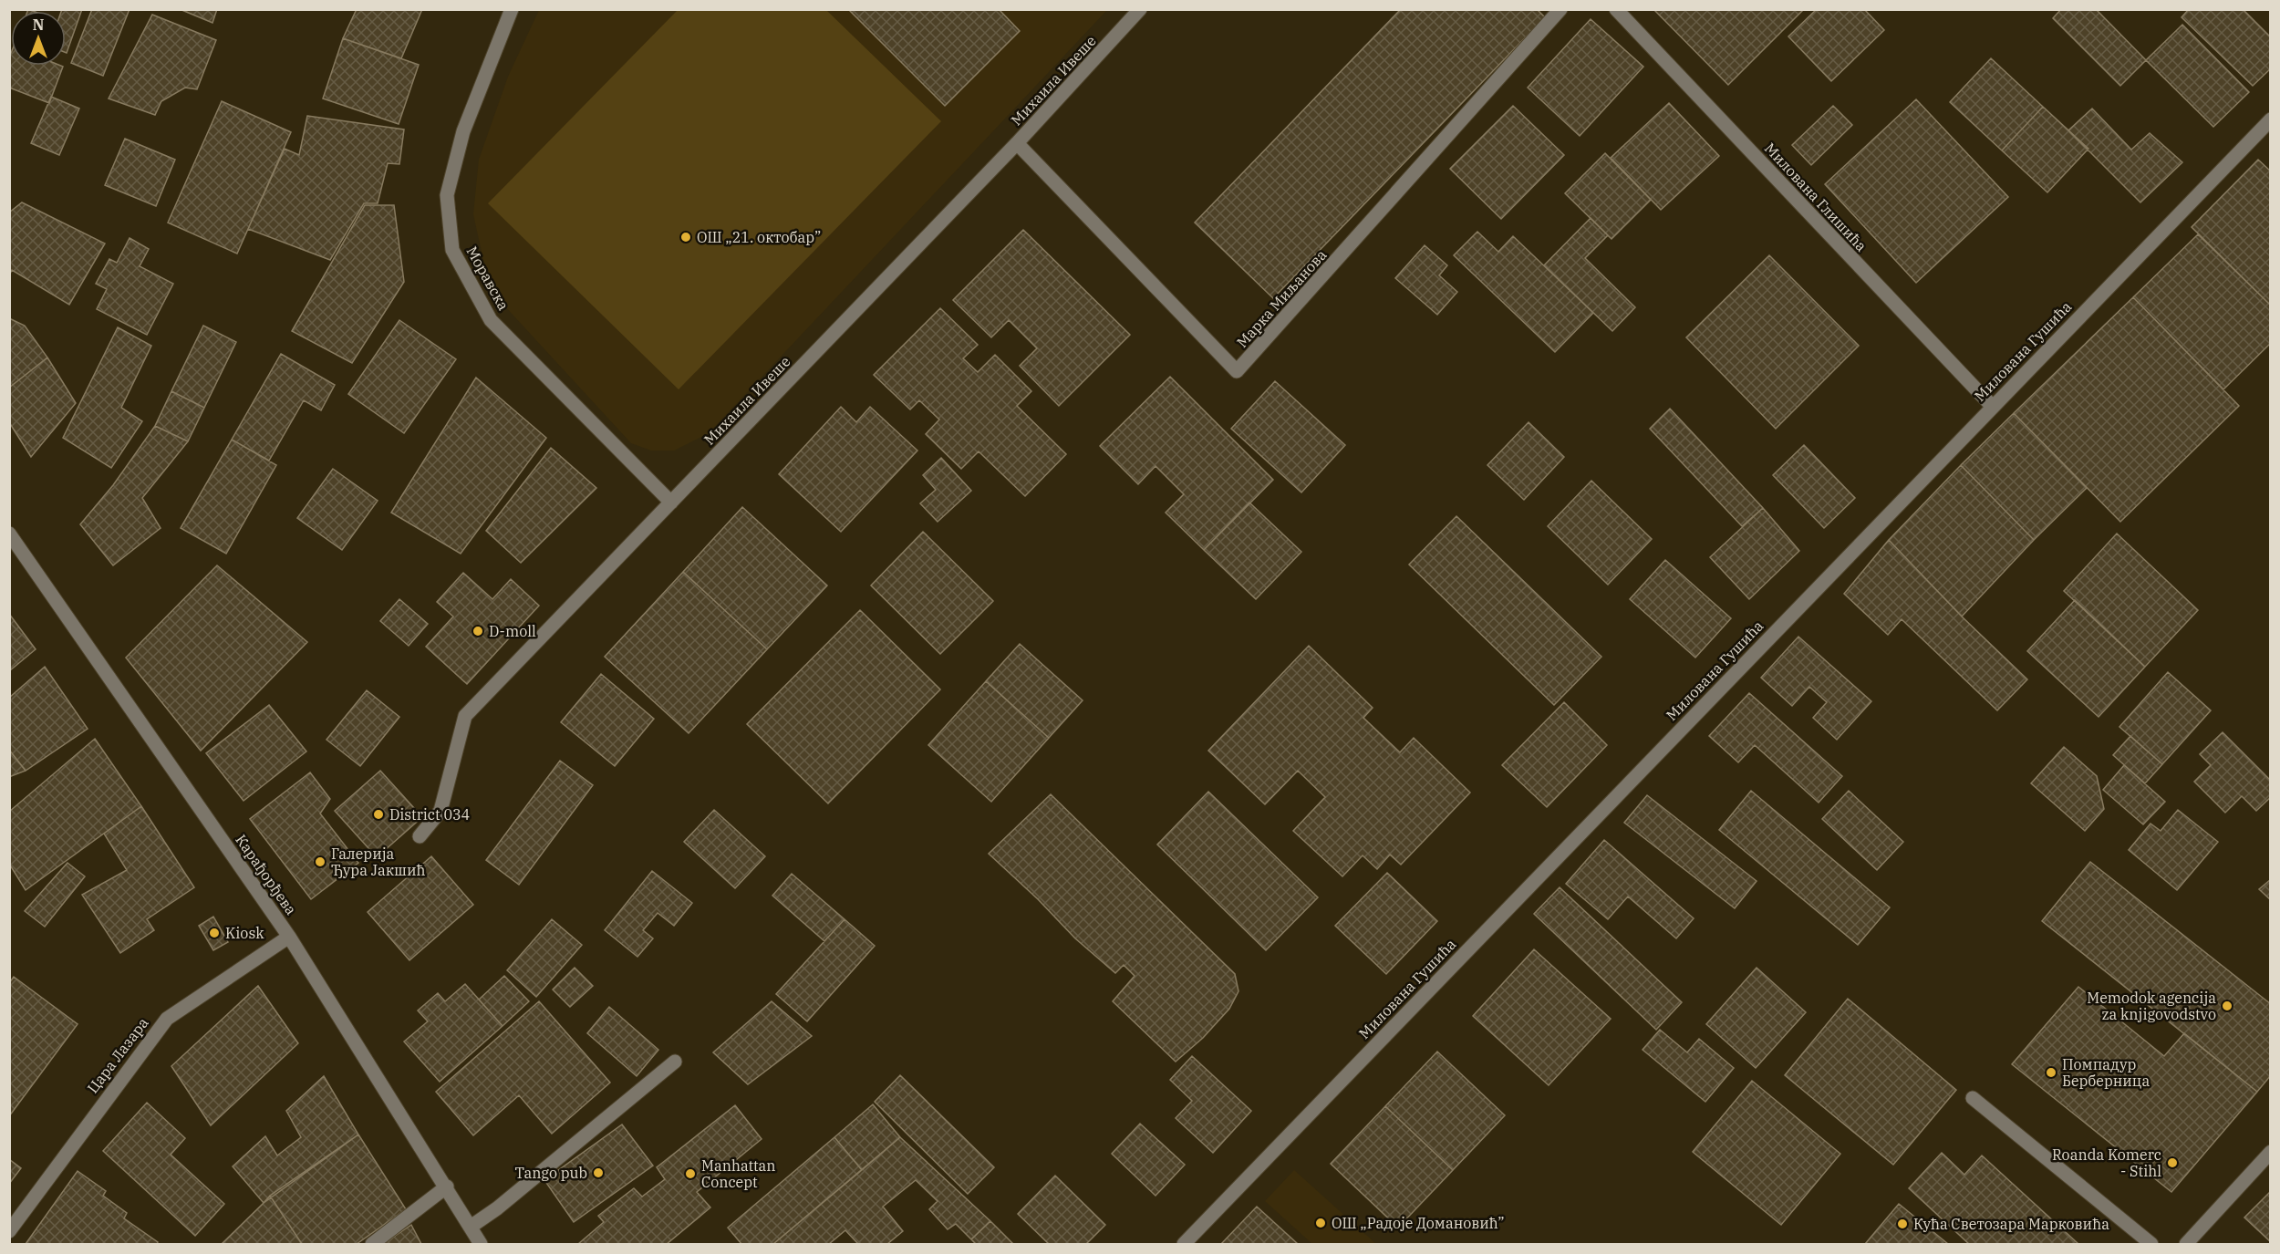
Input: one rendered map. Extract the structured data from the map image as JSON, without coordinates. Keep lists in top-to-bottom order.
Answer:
{
  "streets": {
    "street": [
      "Михаила Ивеше",
      "Милована Глишића",
      "Моравска",
      "Марка Миљанова",
      "Милована Гушића",
      "Карађорђева",
      "Цара Лазара"
    ]
  },
  "crossings": [
    ["Михаила Ивеше", "Моравска"],
    ["Михаила Ивеше", "Марка Миљанова"],
    ["Милована Глишића", "Милована Гушића"],
    ["Карађорђева", "Цара Лазара"]
  ],
  "places": [
    "ОШ „21. октобар”",
    "D-moll",
    "District 034",
    "Галерија Ђура Јакшић",
    "Kiosk",
    "Memodok agencija za knjigovodstvo",
    "Помпадур Берберница",
    "Roanda Komerc - Stihl",
    "Tango pub",
    "Manhattan Concept",
    "ОШ „Радоје Домановић”",
    "Кућа Светозара Марковића"
  ],
  "north": "top"
}
